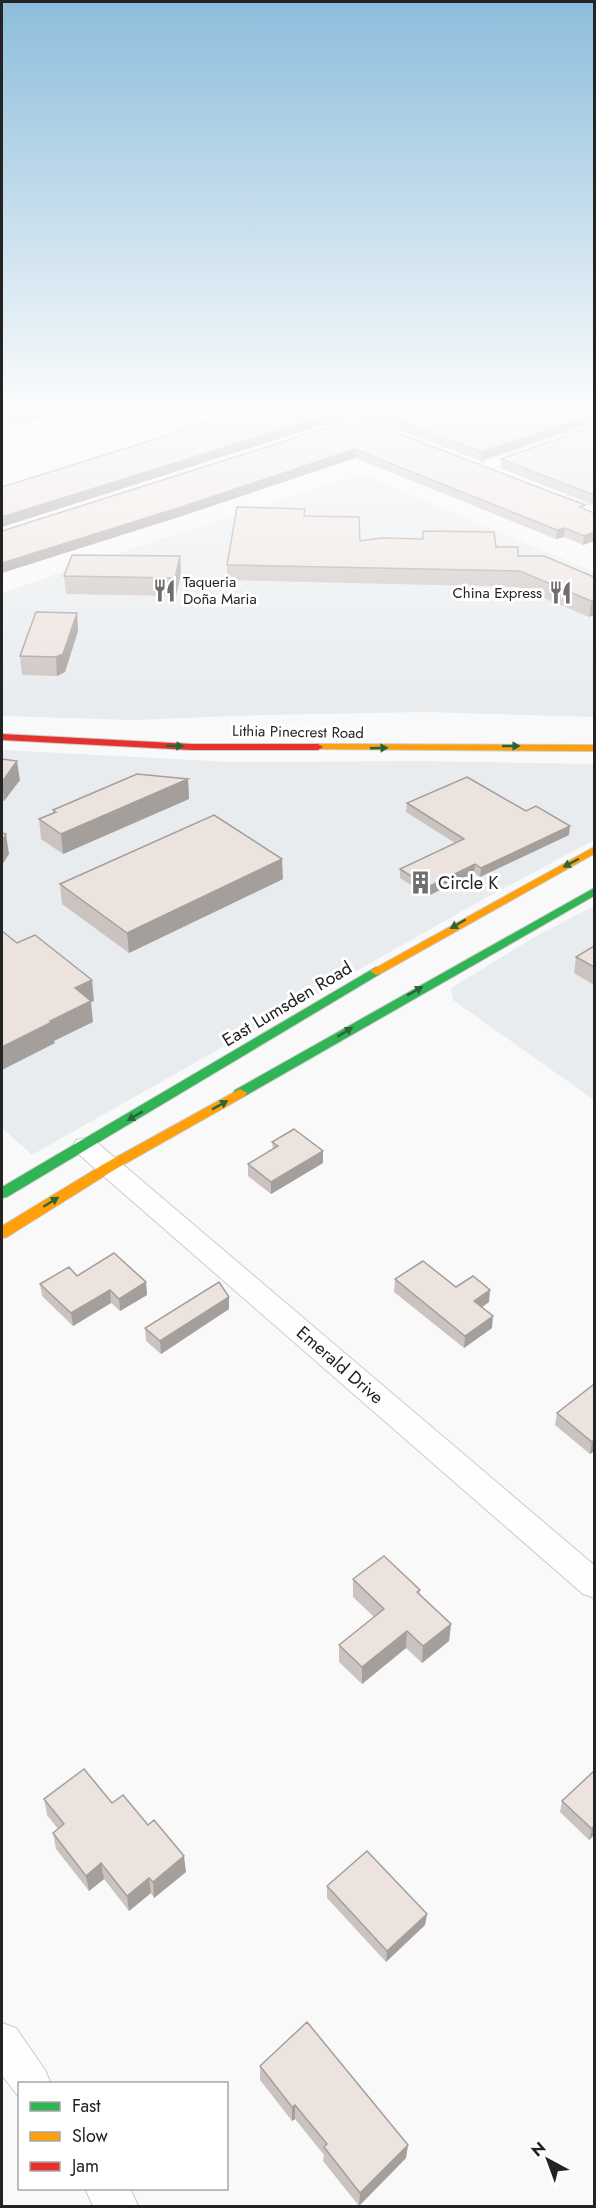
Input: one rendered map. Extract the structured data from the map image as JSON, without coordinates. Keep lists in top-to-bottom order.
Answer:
{
  "streets": {
    "main road": ["Lithia Pinecrest Road", "East Lumsden Road"],
    "street": ["Emerald Drive"]
  },
  "crossings": [
    ["East Lumsden Road", "Emerald Drive"]
  ],
  "places": {
    "restaurant": ["Taqueria Doña Maria", "China Express"],
    "building": ["Circle K"]
  },
  "legend": ["Fast", "Slow", "Jam"],
  "north": "top left"
}
